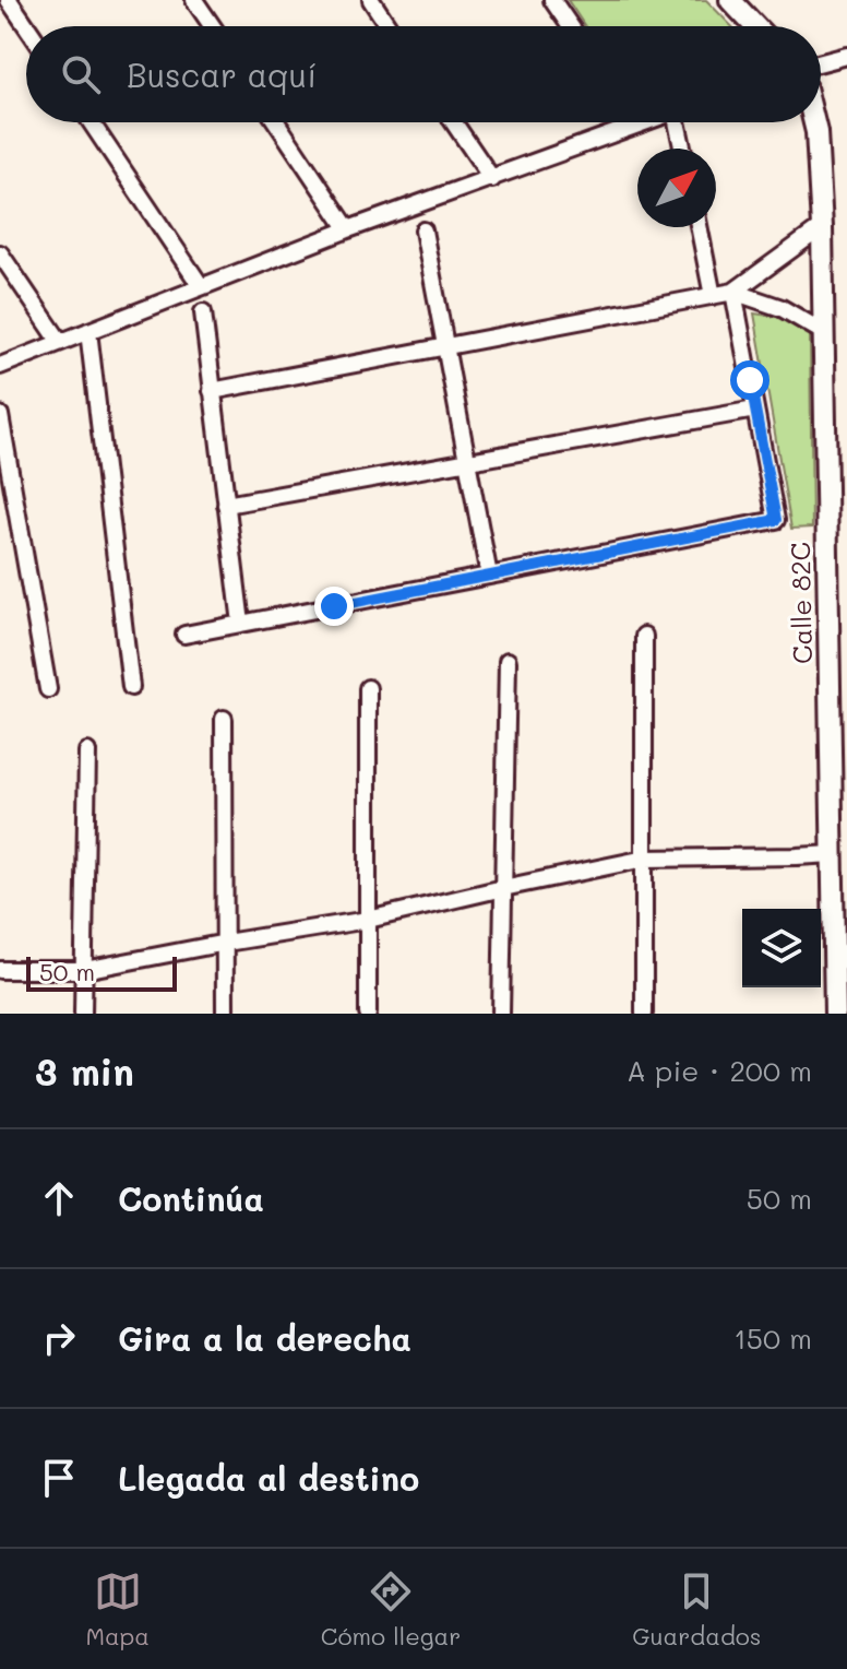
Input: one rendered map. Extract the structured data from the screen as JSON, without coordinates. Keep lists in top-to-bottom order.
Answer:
{
  "streets": {
    "street": ["Calle 82C"]
  },
  "scale_bar": "50 m",
  "north": "top right",
  "page": {
    "search": "Buscar aquí",
    "scale": "50 m",
    "heading": ["3 min", "A pie · 200 m"],
    "list": [
      ["Continúa", "50 m"],
      ["Gira a la derecha", "150 m"],
      "Llegada al destino"
    ],
    "nav": ["Mapa", "Cómo llegar", "Guardados"]
  }
}
